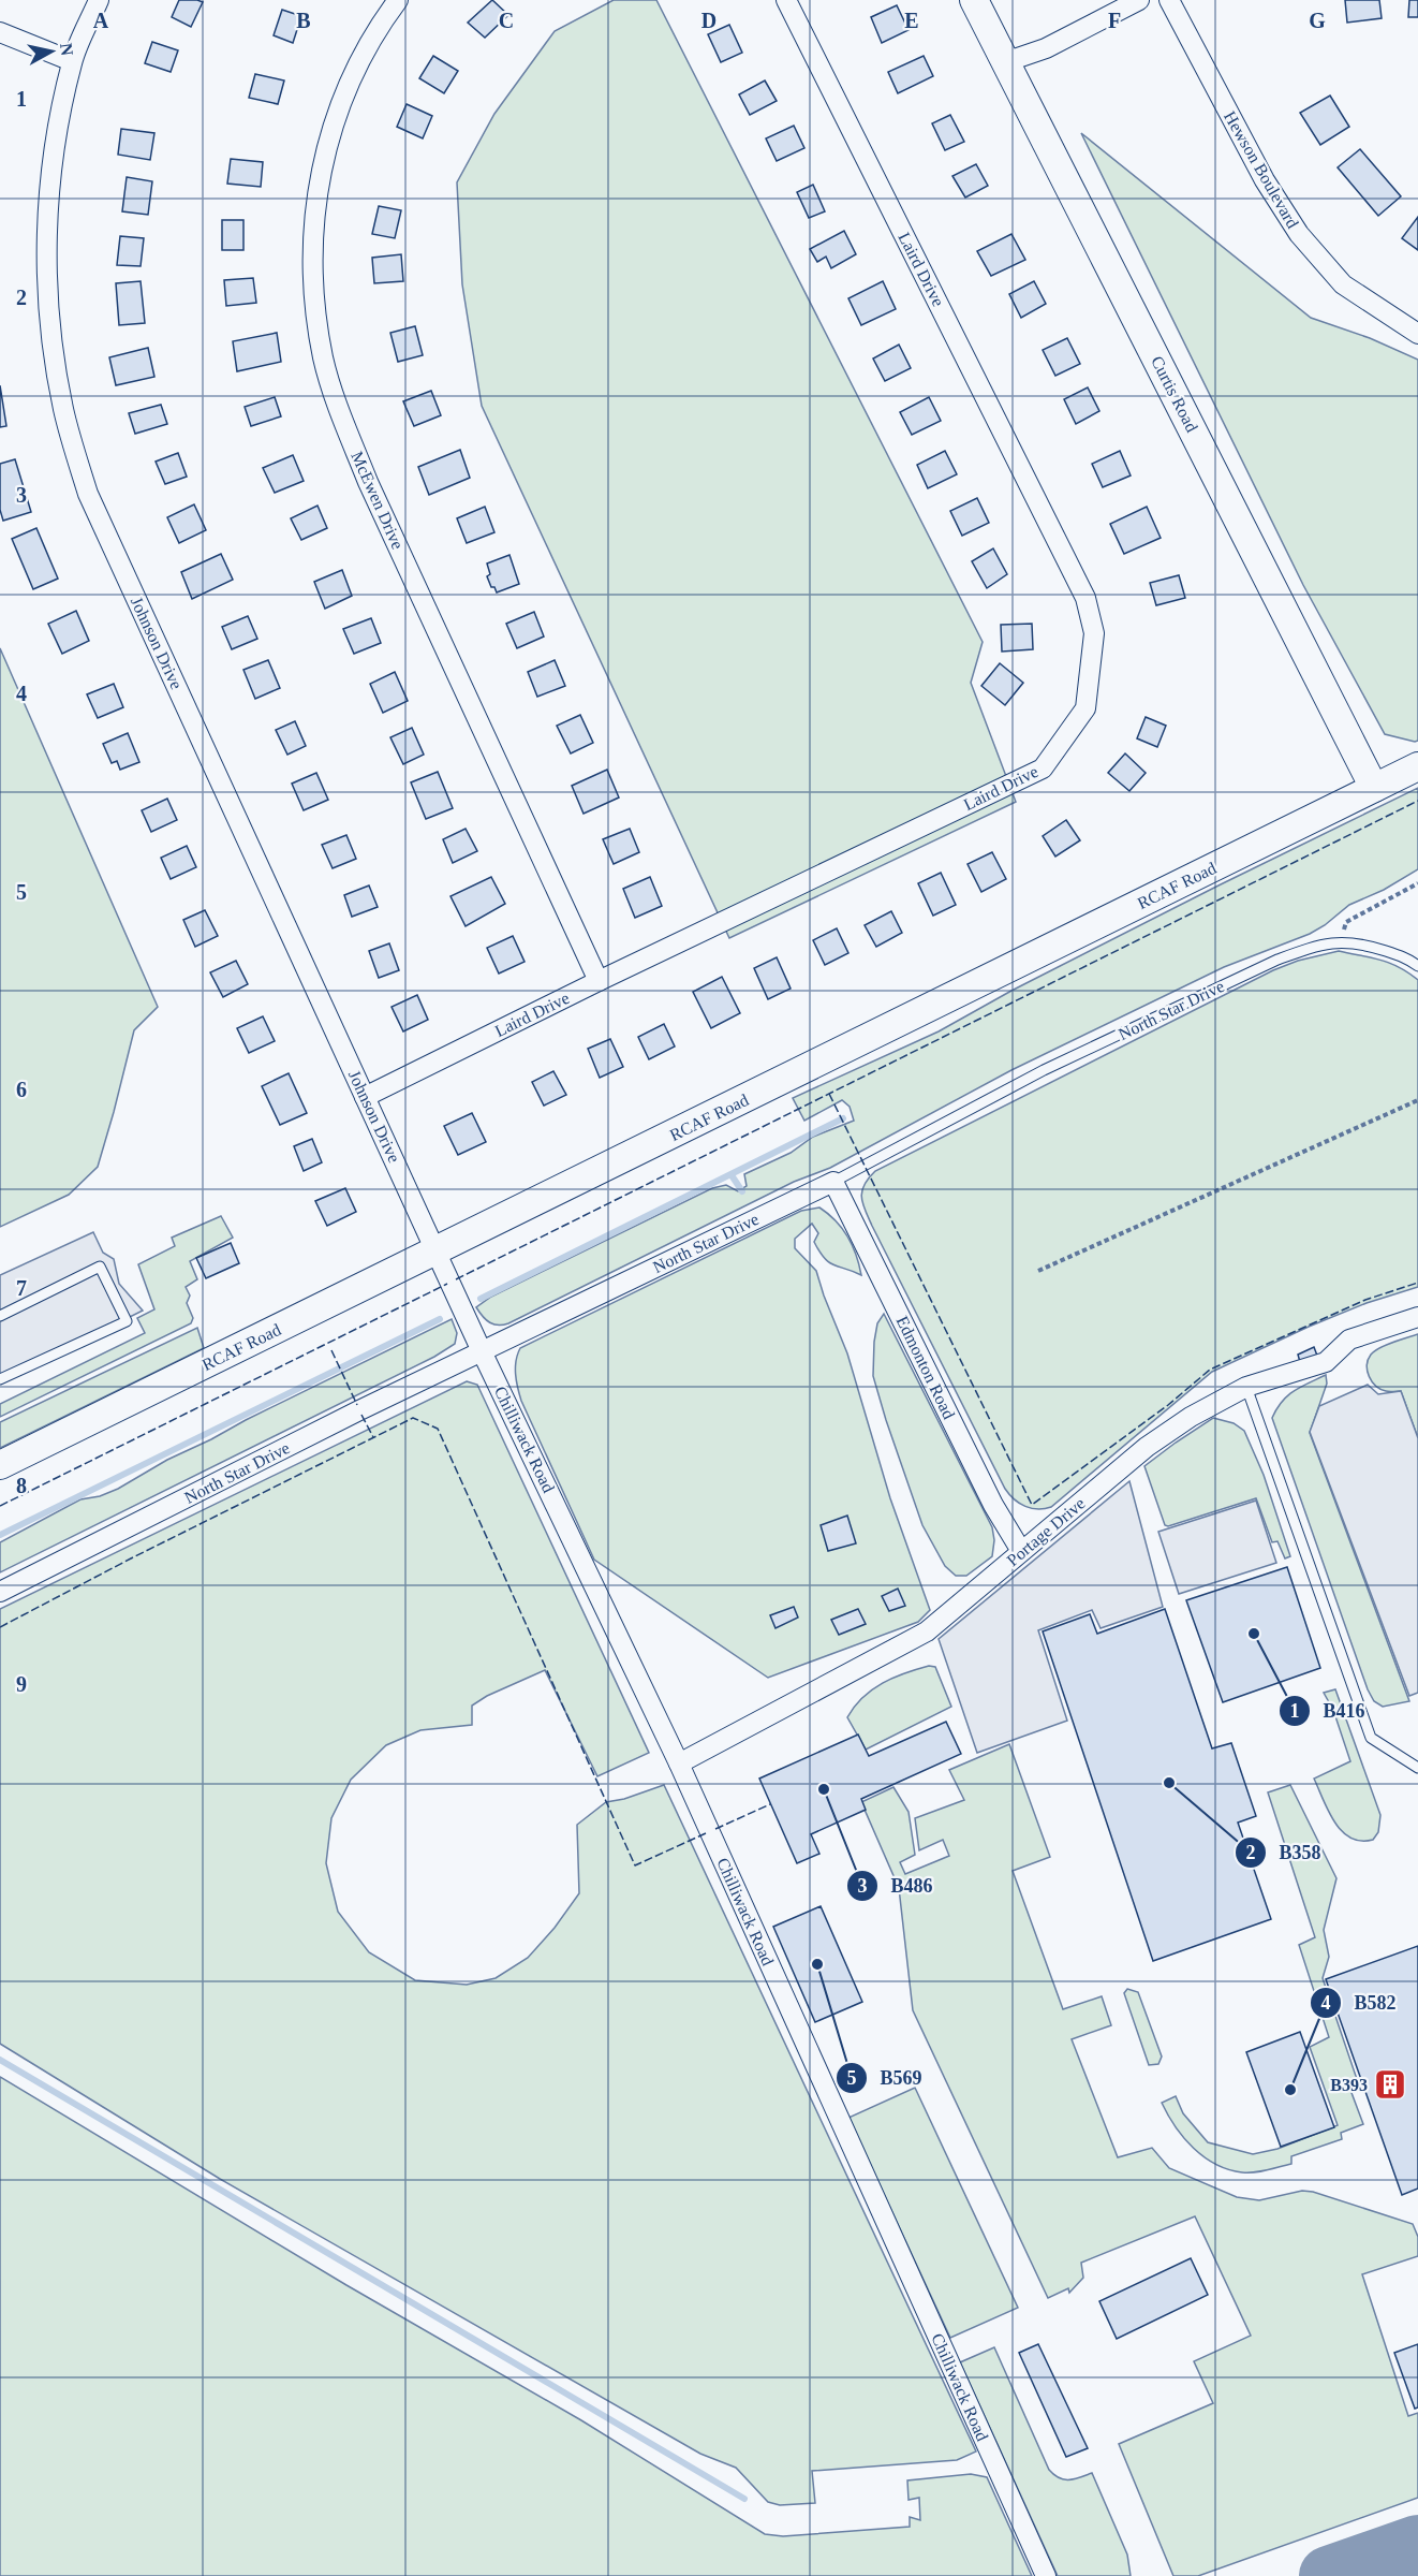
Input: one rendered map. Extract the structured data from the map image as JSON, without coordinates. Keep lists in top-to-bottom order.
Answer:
{
  "streets": {
    "main road": ["Curtis Road", "RCAF Road"],
    "street": [
      "Hewson Boulevard",
      "Laird Drive",
      "McEwen Drive",
      "Johnson Drive",
      "North Star Drive",
      "Edmonton Road",
      "Chilliwack Road",
      "Portage Drive"
    ]
  },
  "crossings": [
    ["Laird Drive", "McEwen Drive"],
    ["Laird Drive", "Johnson Drive"],
    ["Curtis Road", "RCAF Road"],
    ["Johnson Drive", "RCAF Road"],
    ["Johnson Drive", "Chilliwack Road"],
    ["RCAF Road", "Chilliwack Road"],
    ["North Star Drive", "Edmonton Road"],
    ["North Star Drive", "Chilliwack Road"],
    ["Edmonton Road", "Portage Drive"],
    ["Chilliwack Road", "Portage Drive"]
  ],
  "places": {
    "other": [
      "B416",
      "B358",
      "B486",
      "B569",
      "B582"
    ],
    "building": ["B393"]
  },
  "north": "right",
  "grid": {
    "columns": [
      "A",
      "B",
      "C",
      "D",
      "E",
      "F",
      "G"
    ],
    "rows": [
      "1",
      "2",
      "3",
      "4",
      "5",
      "6",
      "7",
      "8",
      "9"
    ]
  }
}
